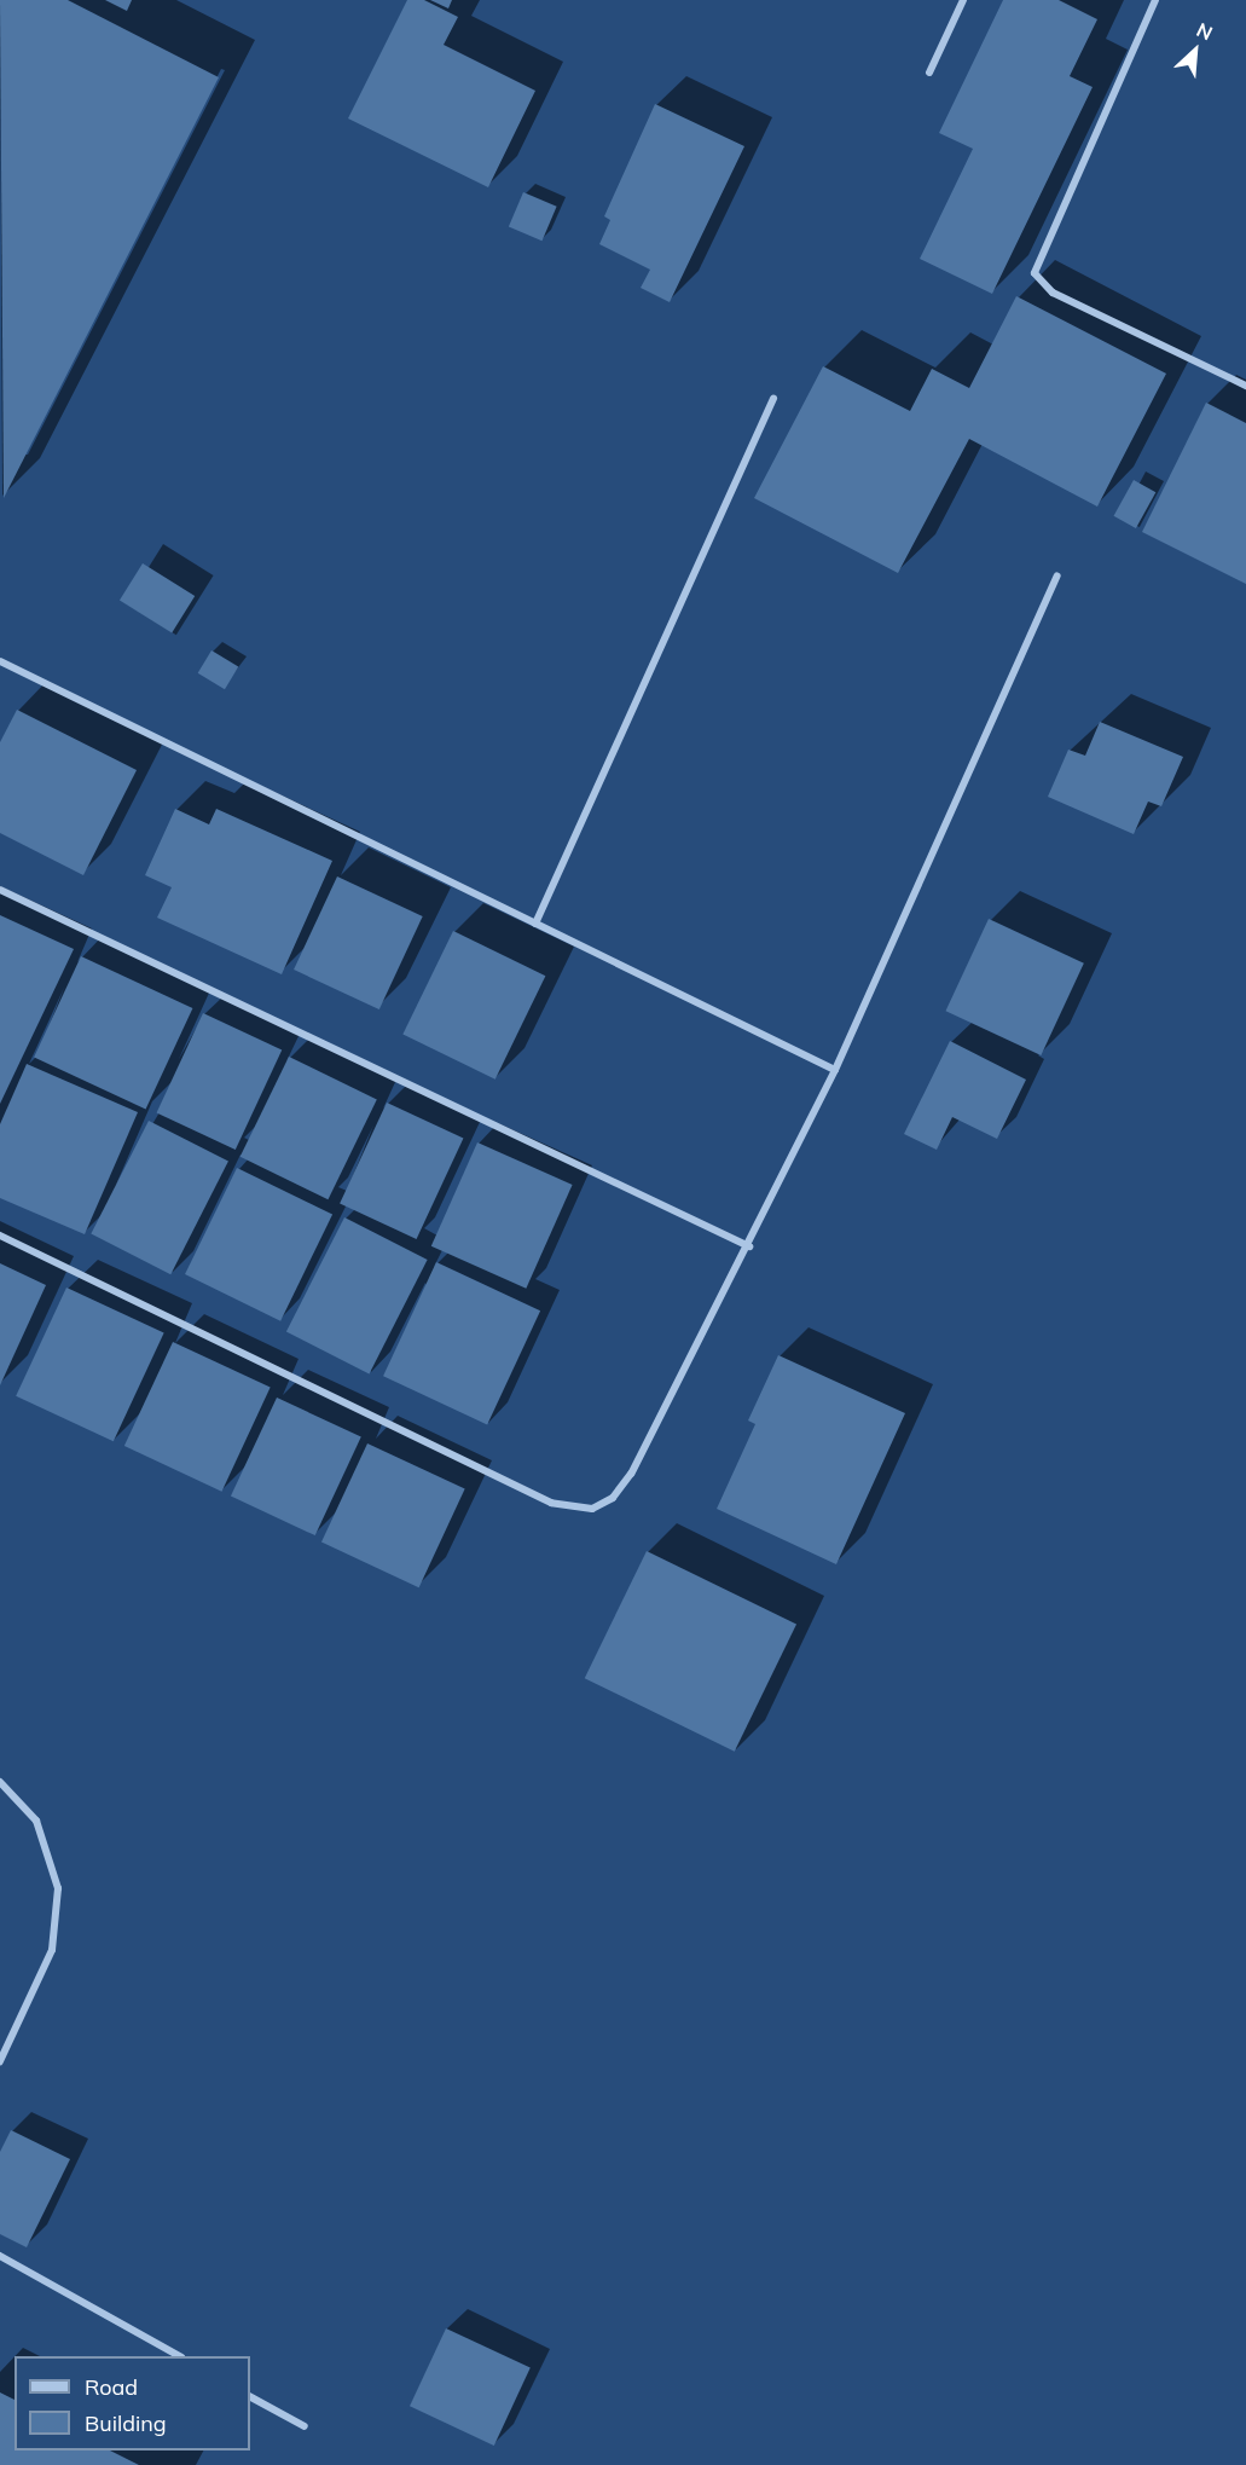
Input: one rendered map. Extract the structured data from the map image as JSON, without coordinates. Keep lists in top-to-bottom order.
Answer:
{
  "legend": ["Road", "Building"],
  "north": "top right"
}
